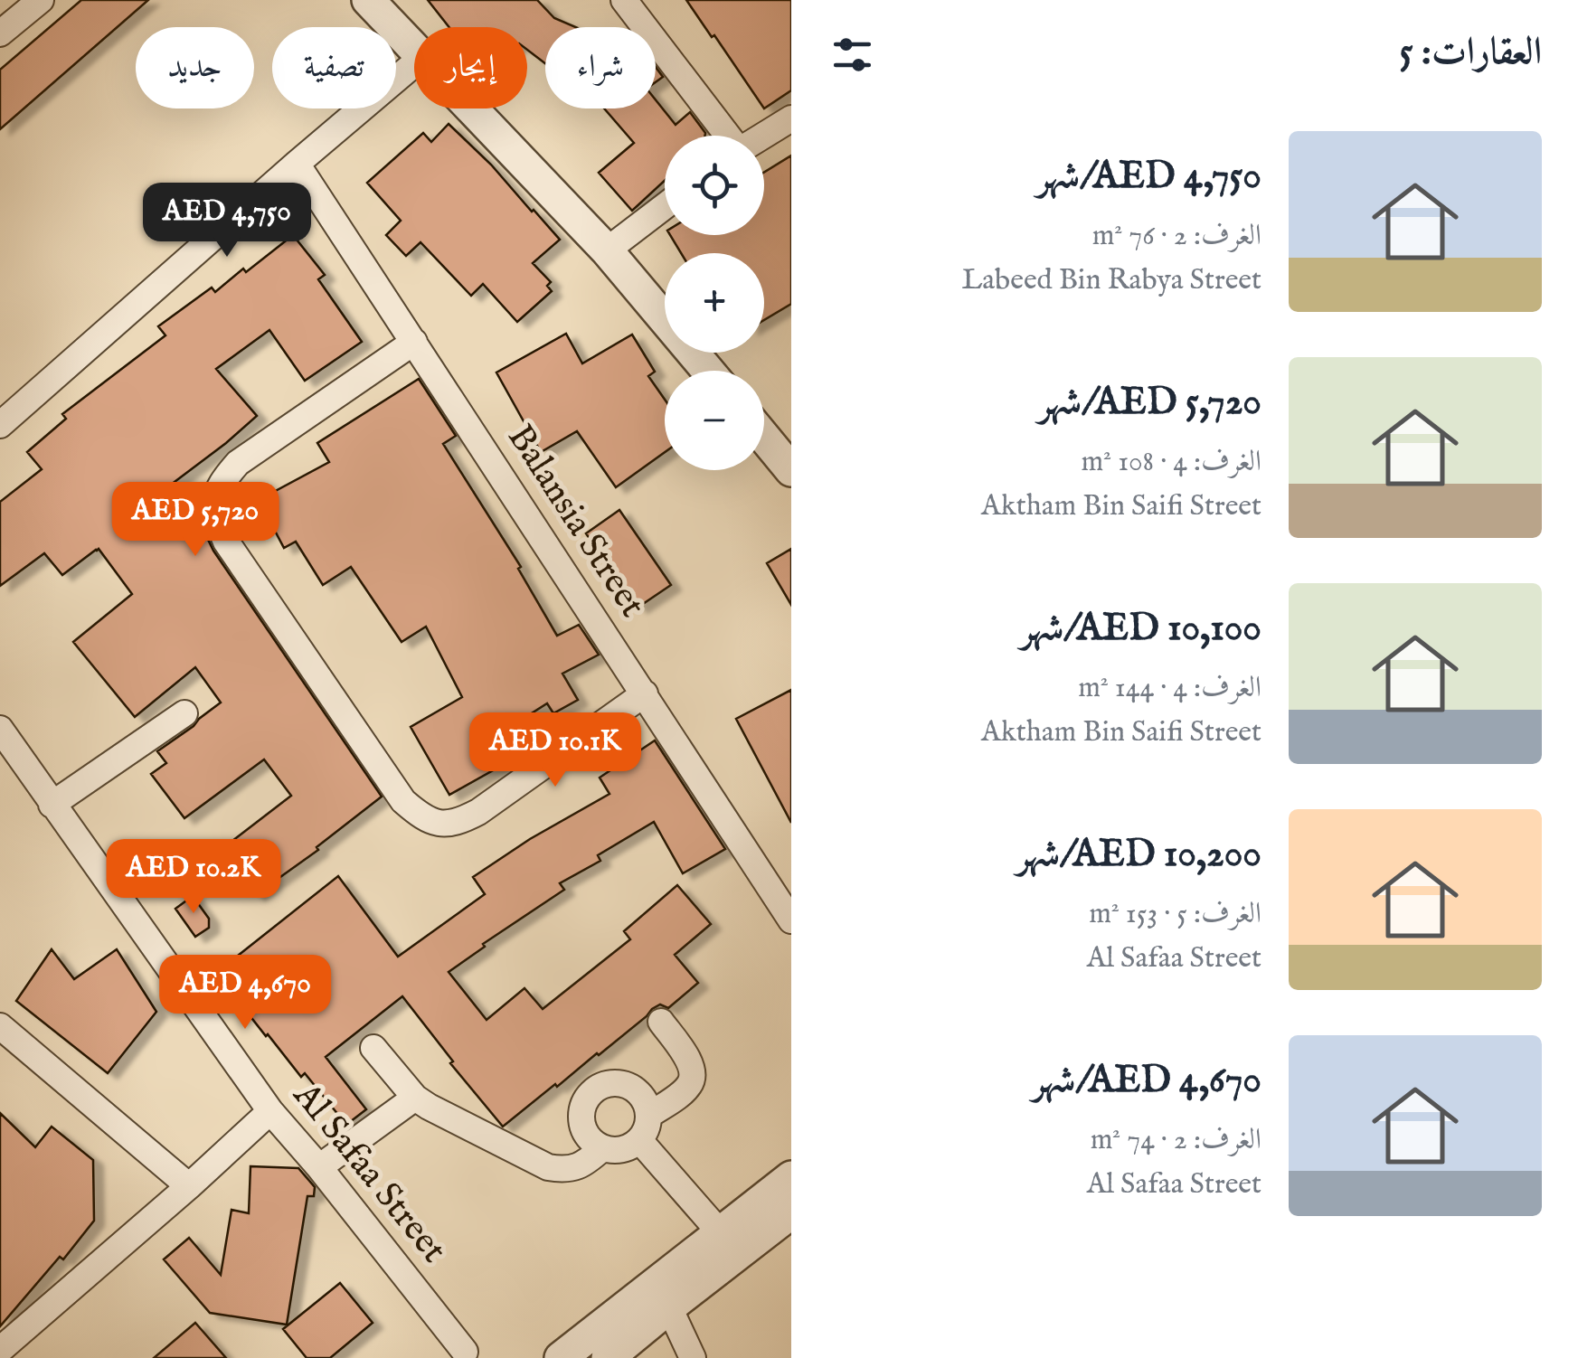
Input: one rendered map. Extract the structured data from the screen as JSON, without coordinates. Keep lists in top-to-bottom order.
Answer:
{
  "streets": {
    "street": ["Balansia Street", "Al Safaa Street"]
  },
  "page": {
    "heading": "العقارات: 5",
    "chip": [
      "شراء",
      "إيجار",
      "تصفية",
      "جديد"
    ],
    "list": [
      {
        "name": "AED 4,750/شهر",
        "note": "الغرف: 2 · 76 m² · Labeed Bin Rabya Street"
      },
      {
        "name": "AED 5,720/شهر",
        "note": "الغرف: 4 · 108 m² · Aktham Bin Saifi Street"
      },
      {
        "name": "AED 10,100/شهر",
        "note": "الغرف: 4 · 144 m² · Aktham Bin Saifi Street"
      },
      {
        "name": "AED 10,200/شهر",
        "note": "الغرف: 5 · 153 m² · Al Safaa Street"
      },
      {
        "name": "AED 4,670/شهر",
        "note": "الغرف: 2 · 74 m² · Al Safaa Street"
      }
    ],
    "map_buttons": ["+", "−"],
    "price": [
      "AED 4,750",
      "AED 5,720",
      "AED 10.1K",
      "AED 10.2K",
      "AED 4,670"
    ]
  }
}
